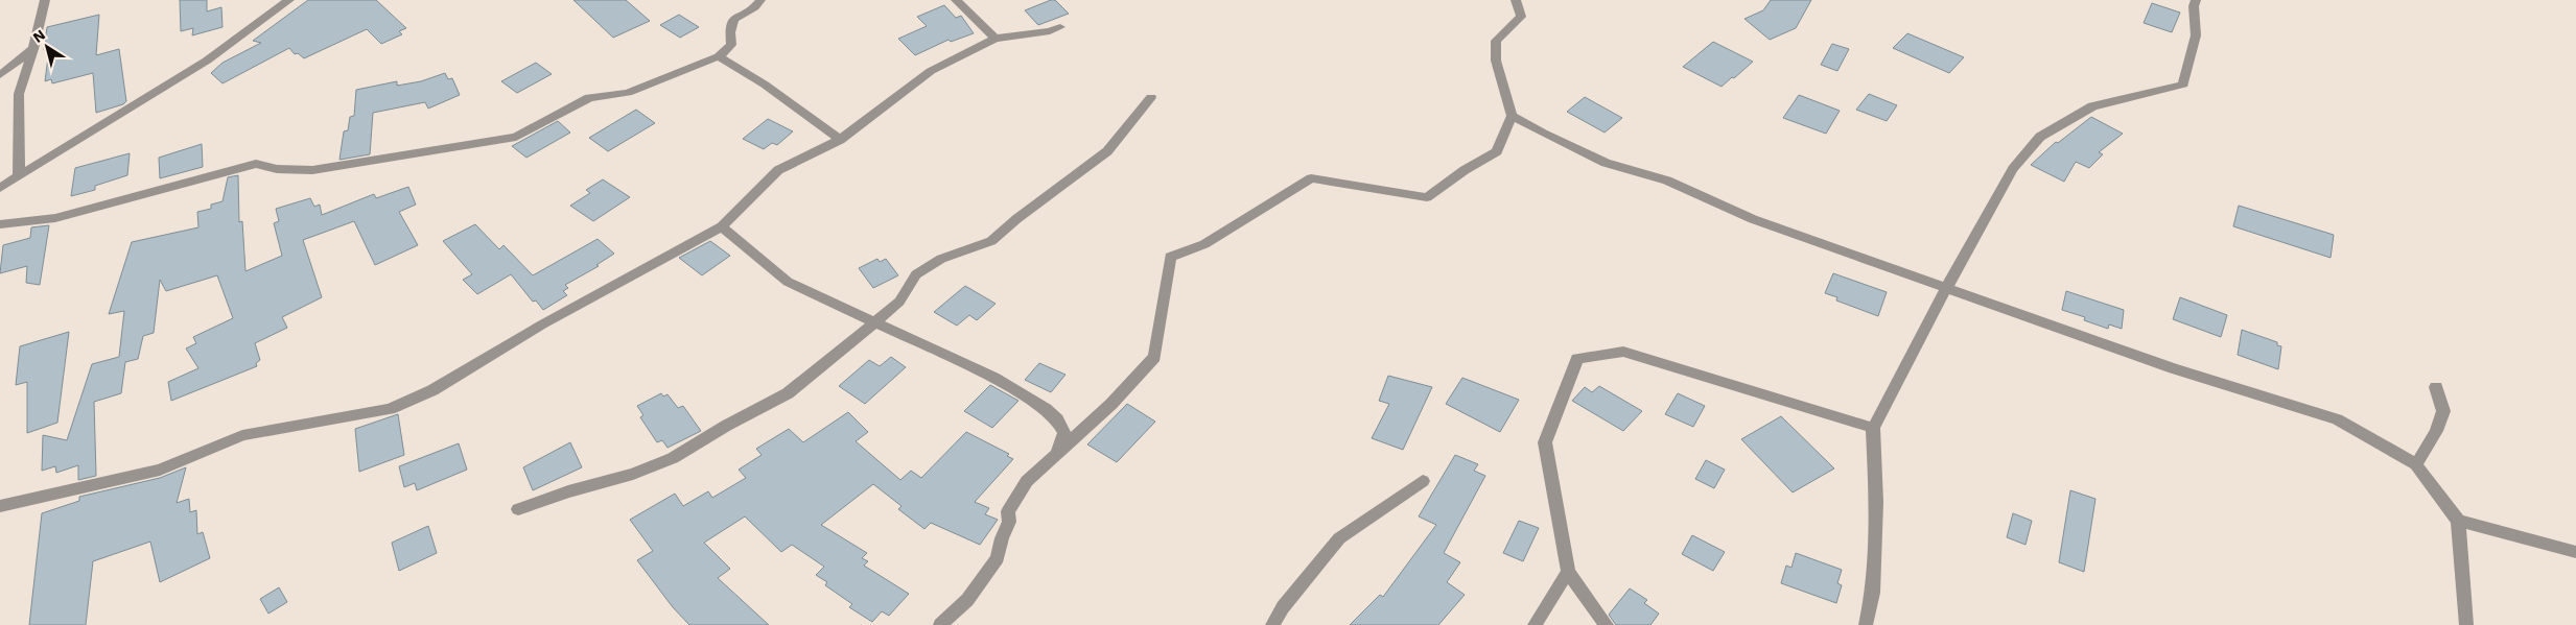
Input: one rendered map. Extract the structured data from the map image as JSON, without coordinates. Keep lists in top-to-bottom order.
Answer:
{
  "north": "top left"
}
